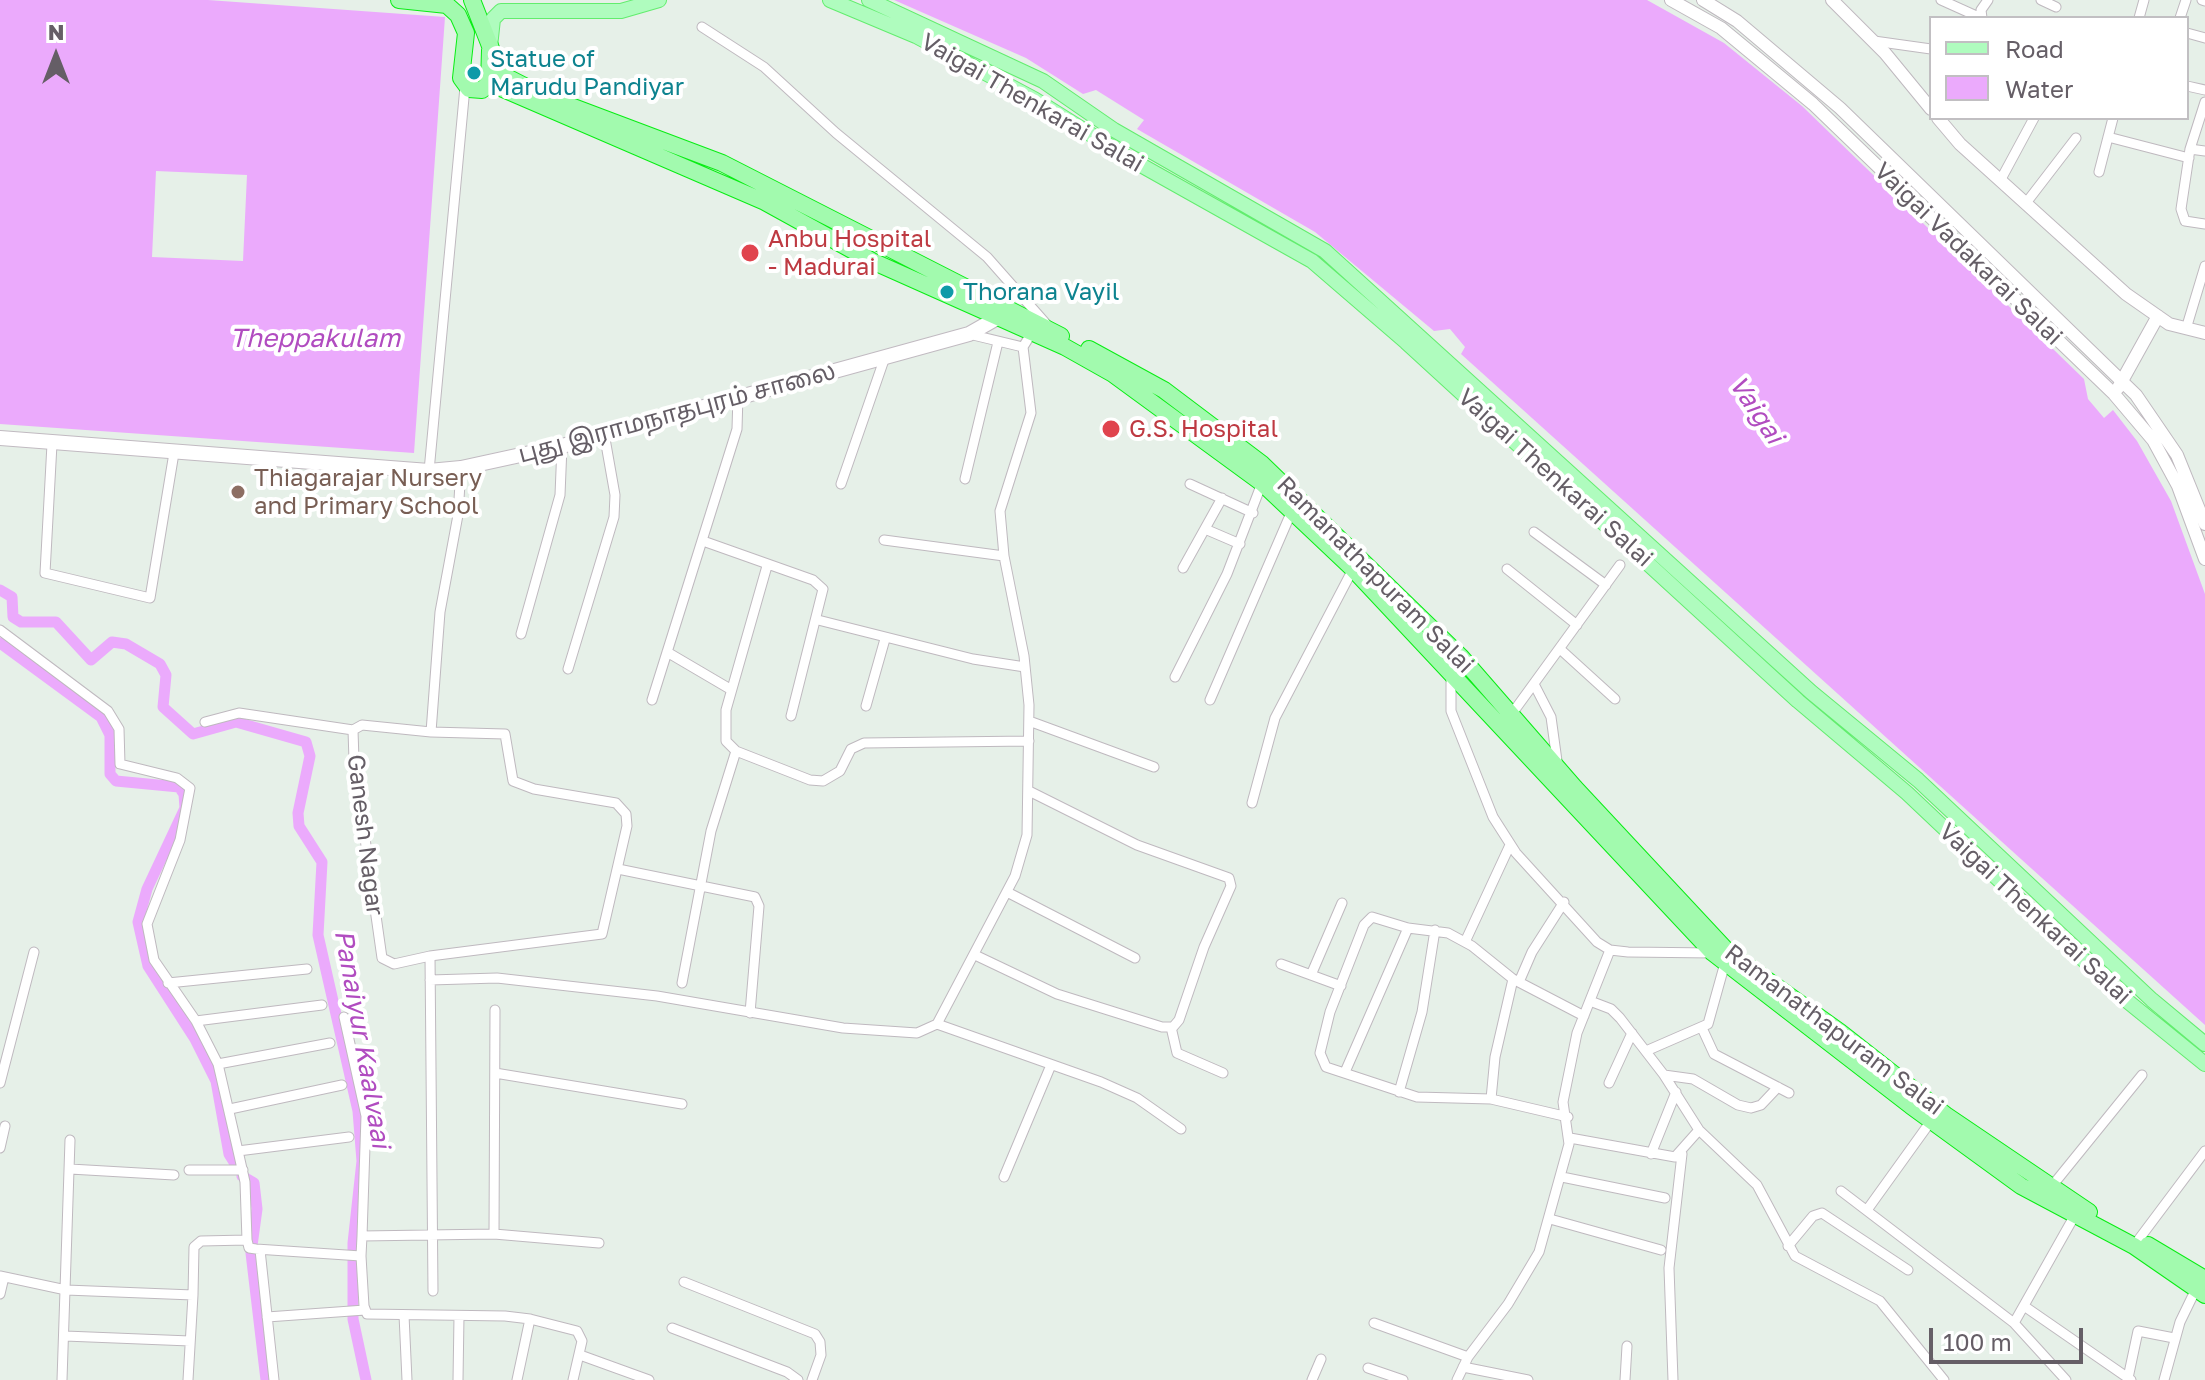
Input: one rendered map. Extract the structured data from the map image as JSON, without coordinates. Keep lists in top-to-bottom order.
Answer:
{
  "streets": {
    "highway": ["Ramanathapuram Salai"],
    "main road": ["Vaigai Thenkarai Salai", "புது இராமநாதபுரம் சாலை"],
    "street": ["Vaigai Vadakarai Salai", "Ganesh Nagar"]
  },
  "crossings": [
    ["புது இராமநாதபுரம் சாலை", "Ramanathapuram Salai"]
  ],
  "water": ["Theppakulam", "Vaigai", "Panaiyur Kaalvaai"],
  "places": [
    "Statue of Marudu Pandiyar",
    "Anbu Hospital - Madurai",
    "Thorana Vayil",
    "G.S. Hospital",
    "Thiagarajar Nursery and Primary School"
  ],
  "legend": ["Road", "Water"],
  "scale_bar": "100 m",
  "north": "top"
}
